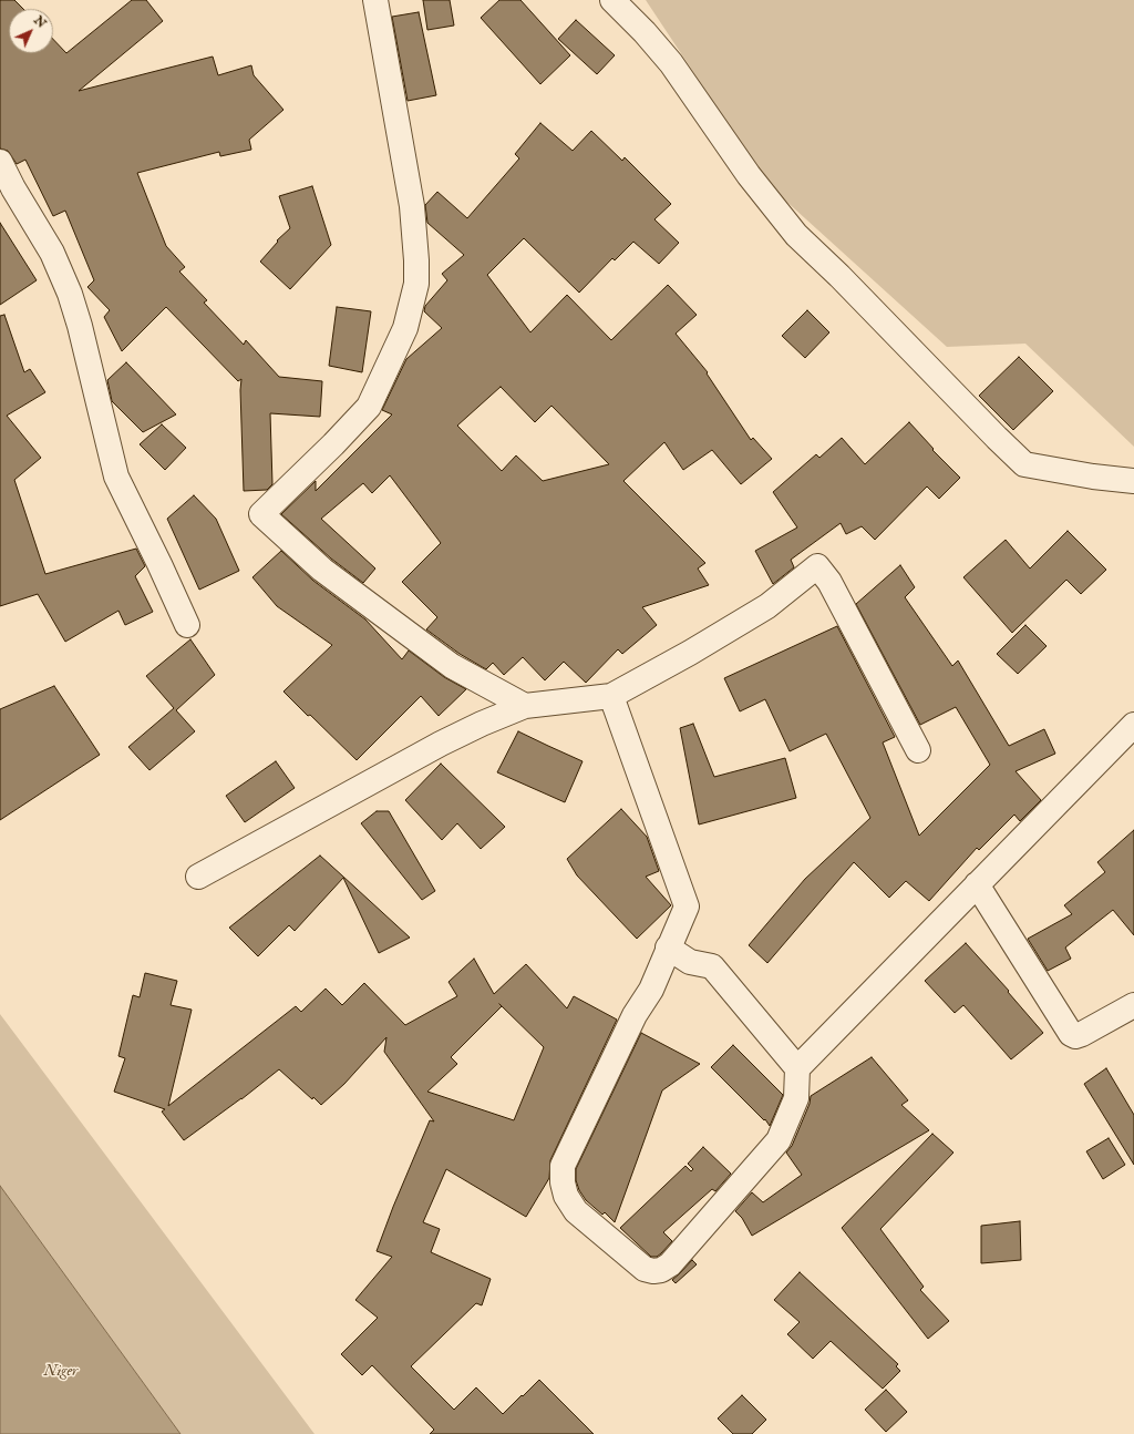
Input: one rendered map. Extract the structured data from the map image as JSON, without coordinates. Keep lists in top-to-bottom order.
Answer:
{
  "water": ["Niger"],
  "north": "top right"
}
